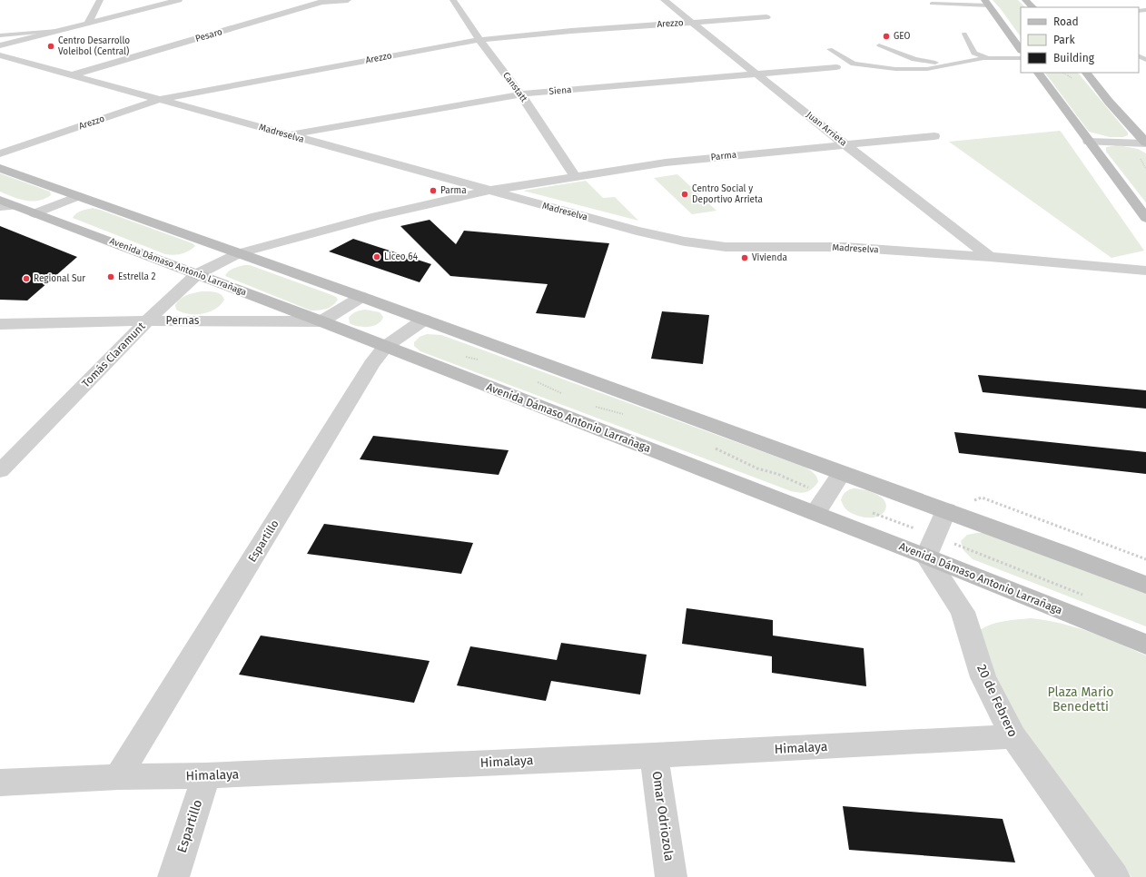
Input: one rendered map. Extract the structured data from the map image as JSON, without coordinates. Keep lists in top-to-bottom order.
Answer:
{
  "streets": {
    "street": [
      "Arezzo",
      "Pesaro",
      "Canstatt",
      "Siena",
      "Juan Arrieta",
      "Madreselva",
      "Parma",
      "Avenida Dámaso Antonio Larrañaga",
      "Pernas",
      "Tomás Claramunt",
      "Espartillo",
      "20 de Febrero",
      "Himalaya",
      "Omar Odriozola"
    ]
  },
  "crossings": [
    ["Arezzo", "Canstatt"],
    ["Arezzo", "Juan Arrieta"],
    ["Arezzo", "Madreselva"],
    ["Pesaro", "Madreselva"],
    ["Canstatt", "Siena"],
    ["Canstatt", "Parma"],
    ["Siena", "Juan Arrieta"],
    ["Siena", "Madreselva"],
    ["Juan Arrieta", "Madreselva"],
    ["Juan Arrieta", "Parma"],
    ["Madreselva", "Parma"],
    ["Parma", "Tomás Claramunt"],
    ["Avenida Dámaso Antonio Larrañaga", "Pernas"],
    ["Avenida Dámaso Antonio Larrañaga", "Tomás Claramunt"],
    ["Avenida Dámaso Antonio Larrañaga", "Espartillo"],
    ["Avenida Dámaso Antonio Larrañaga", "20 de Febrero"],
    ["Pernas", "Tomás Claramunt"],
    ["Espartillo", "Himalaya"],
    ["20 de Febrero", "Himalaya"],
    ["Himalaya", "Omar Odriozola"]
  ],
  "parks": ["Plaza Mario Benedetti"],
  "places": [
    "GEO",
    "Centro Desarrollo Voleibol (Central)",
    "Parma",
    "Centro Social y Deportivo Arrieta",
    "Liceo 64",
    "Vivienda",
    "Estrella 2",
    "Regional Sur"
  ],
  "legend": ["Road", "Park", "Building"]
}
